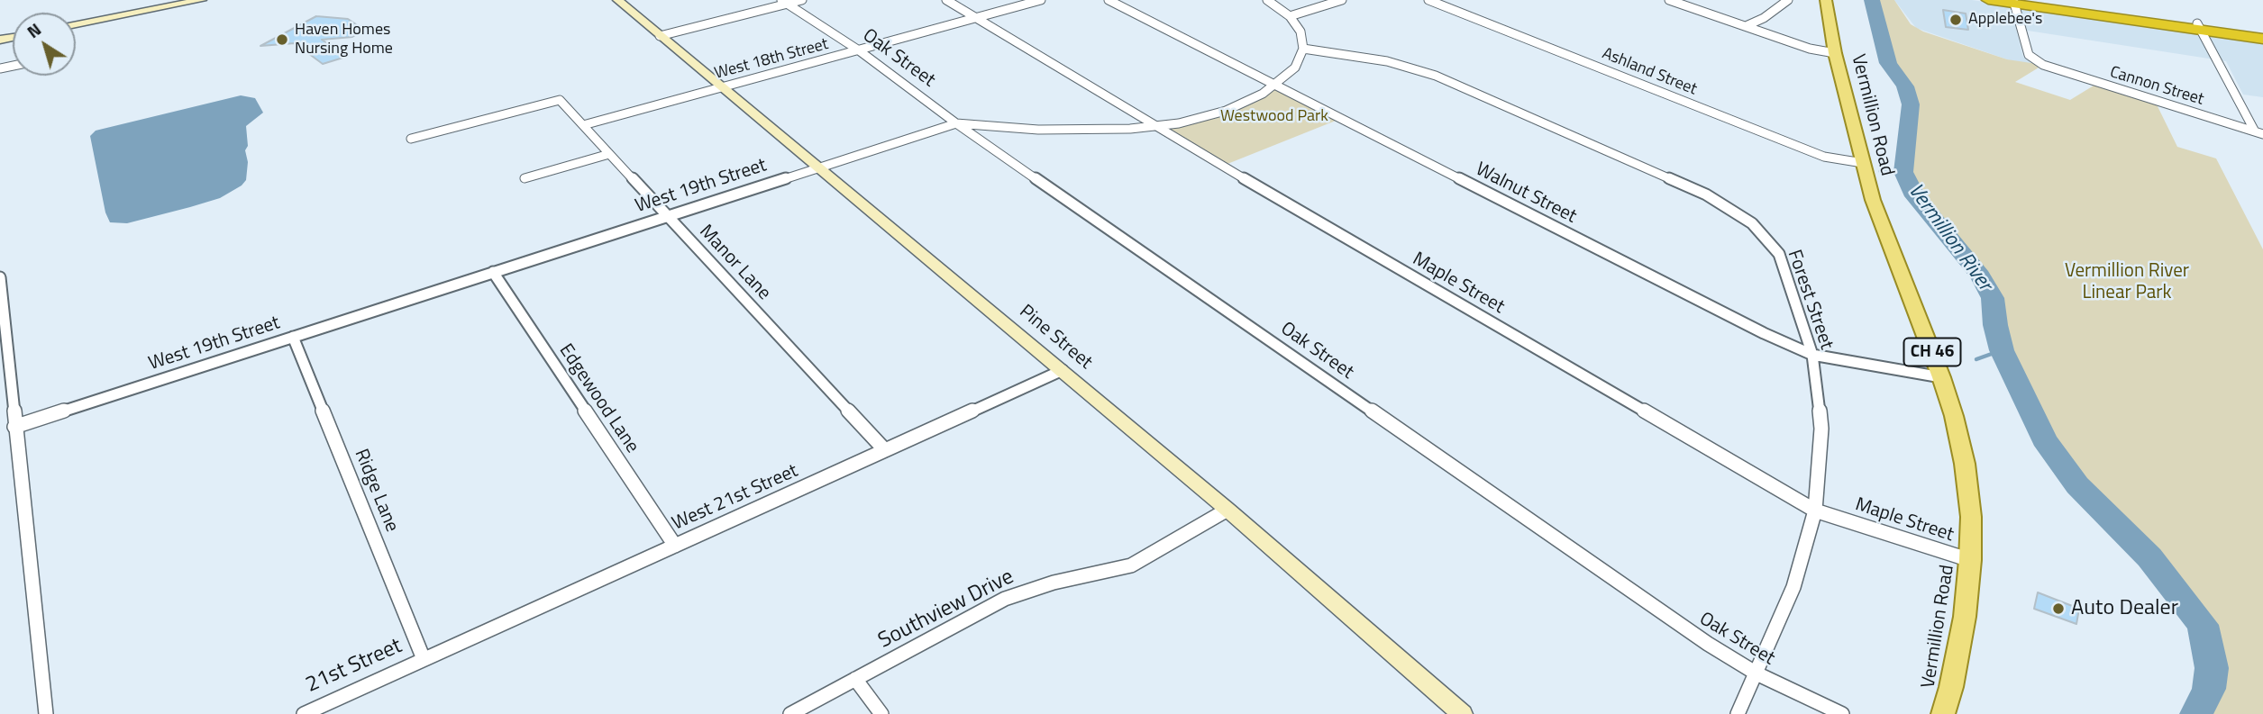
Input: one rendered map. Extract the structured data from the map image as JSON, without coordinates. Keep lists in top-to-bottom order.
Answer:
{
  "streets": {
    "main road": ["Vermillion Road", "CH 46"],
    "street": [
      "Oak Street",
      "West 18th Street",
      "Ashland Street",
      "Cannon Street",
      "West 19th Street",
      "Walnut Street",
      "Manor Lane",
      "Maple Street",
      "Forest Street",
      "Pine Street",
      "Edgewood Lane",
      "Ridge Lane",
      "West 21st Street",
      "Southview Drive",
      "21st Street"
    ]
  },
  "crossings": [
    ["Oak Street", "West 18th Street"],
    ["Oak Street", "West 19th Street"],
    ["Oak Street", "Forest Street"],
    ["West 18th Street", "Manor Lane"],
    ["West 18th Street", "Maple Street"],
    ["West 18th Street", "Pine Street"],
    ["Ashland Street", "Vermillion Road"],
    ["Vermillion Road", "Walnut Street"],
    ["Vermillion Road", "Maple Street"],
    ["West 19th Street", "Walnut Street"],
    ["West 19th Street", "Manor Lane"],
    ["West 19th Street", "Maple Street"],
    ["West 19th Street", "Forest Street"],
    ["West 19th Street", "Pine Street"],
    ["West 19th Street", "Edgewood Lane"],
    ["West 19th Street", "Ridge Lane"],
    ["Walnut Street", "Forest Street"],
    ["Manor Lane", "West 21st Street"],
    ["Maple Street", "Forest Street"],
    ["Pine Street", "West 21st Street"],
    ["Pine Street", "Southview Drive"],
    ["Edgewood Lane", "West 21st Street"],
    ["Ridge Lane", "West 21st Street"],
    ["Ridge Lane", "21st Street"],
    ["West 21st Street", "21st Street"]
  ],
  "water": ["Vermillion River"],
  "parks": ["Westwood Park", "Vermillion River Linear Park"],
  "places": ["Applebee's", "Haven Homes Nursing Home", "Auto Dealer"],
  "north": "top left"
}
